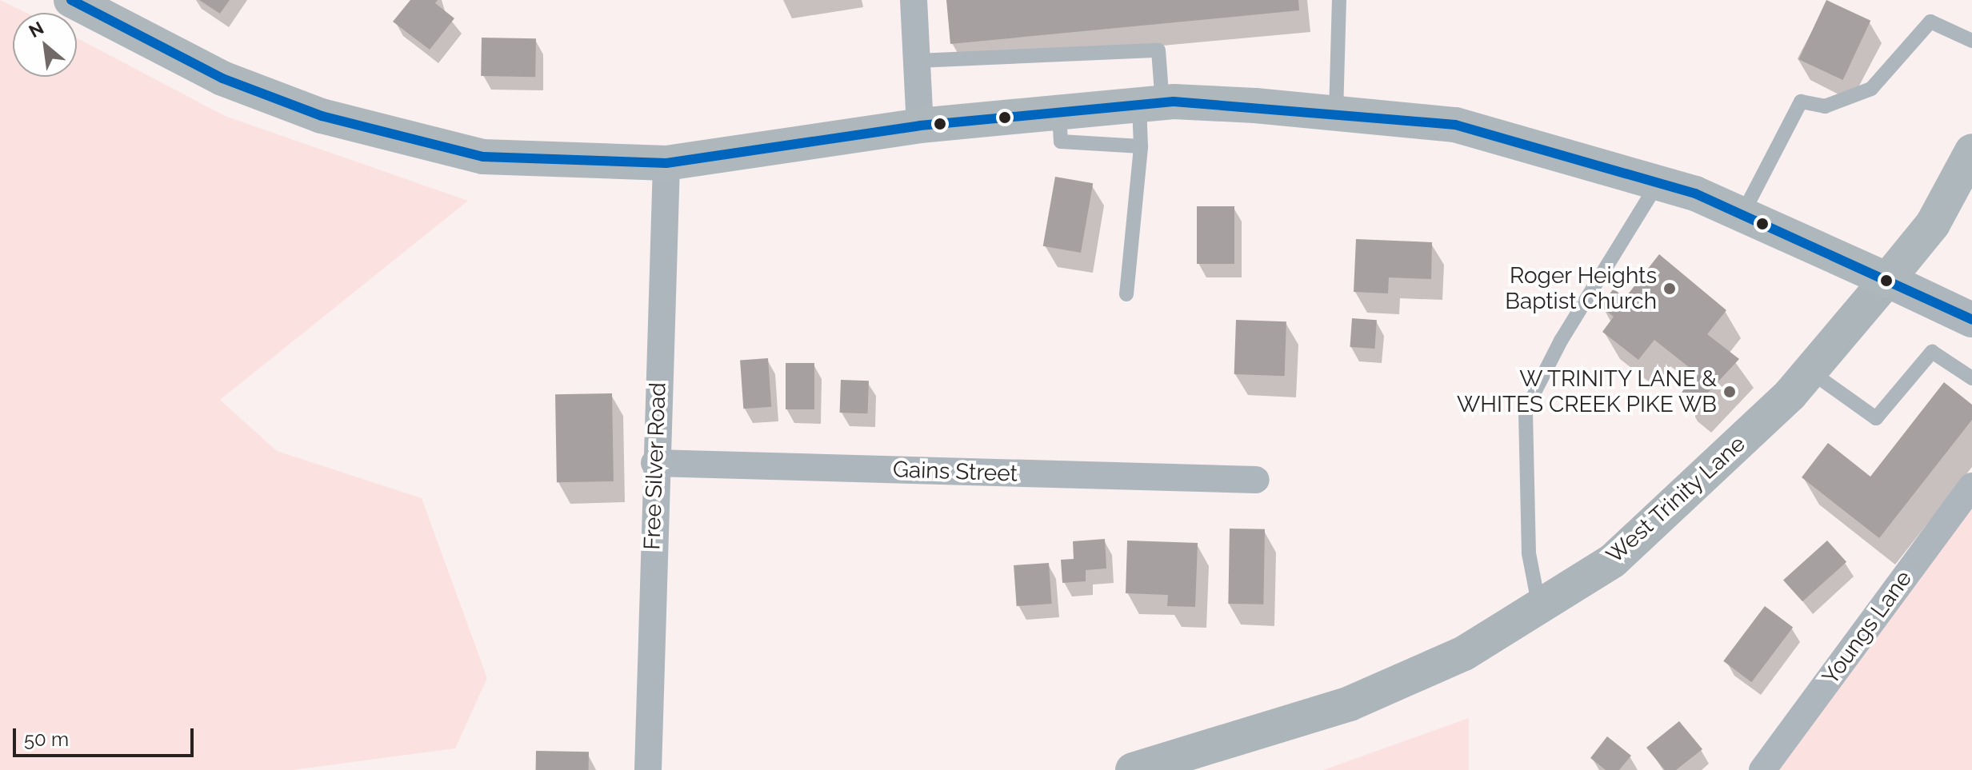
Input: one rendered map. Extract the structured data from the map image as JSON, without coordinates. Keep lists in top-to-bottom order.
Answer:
{
  "streets": {
    "main road": ["West Trinity Lane"],
    "street": ["Free Silver Road", "Gains Street", "Youngs Lane"]
  },
  "crossings": [
    ["Free Silver Road", "Gains Street"]
  ],
  "places": ["Roger Heights Baptist Church", "W TRINITY LANE & WHITES CREEK PIKE WB"],
  "scale_bar": "50 m",
  "north": "top left"
}
